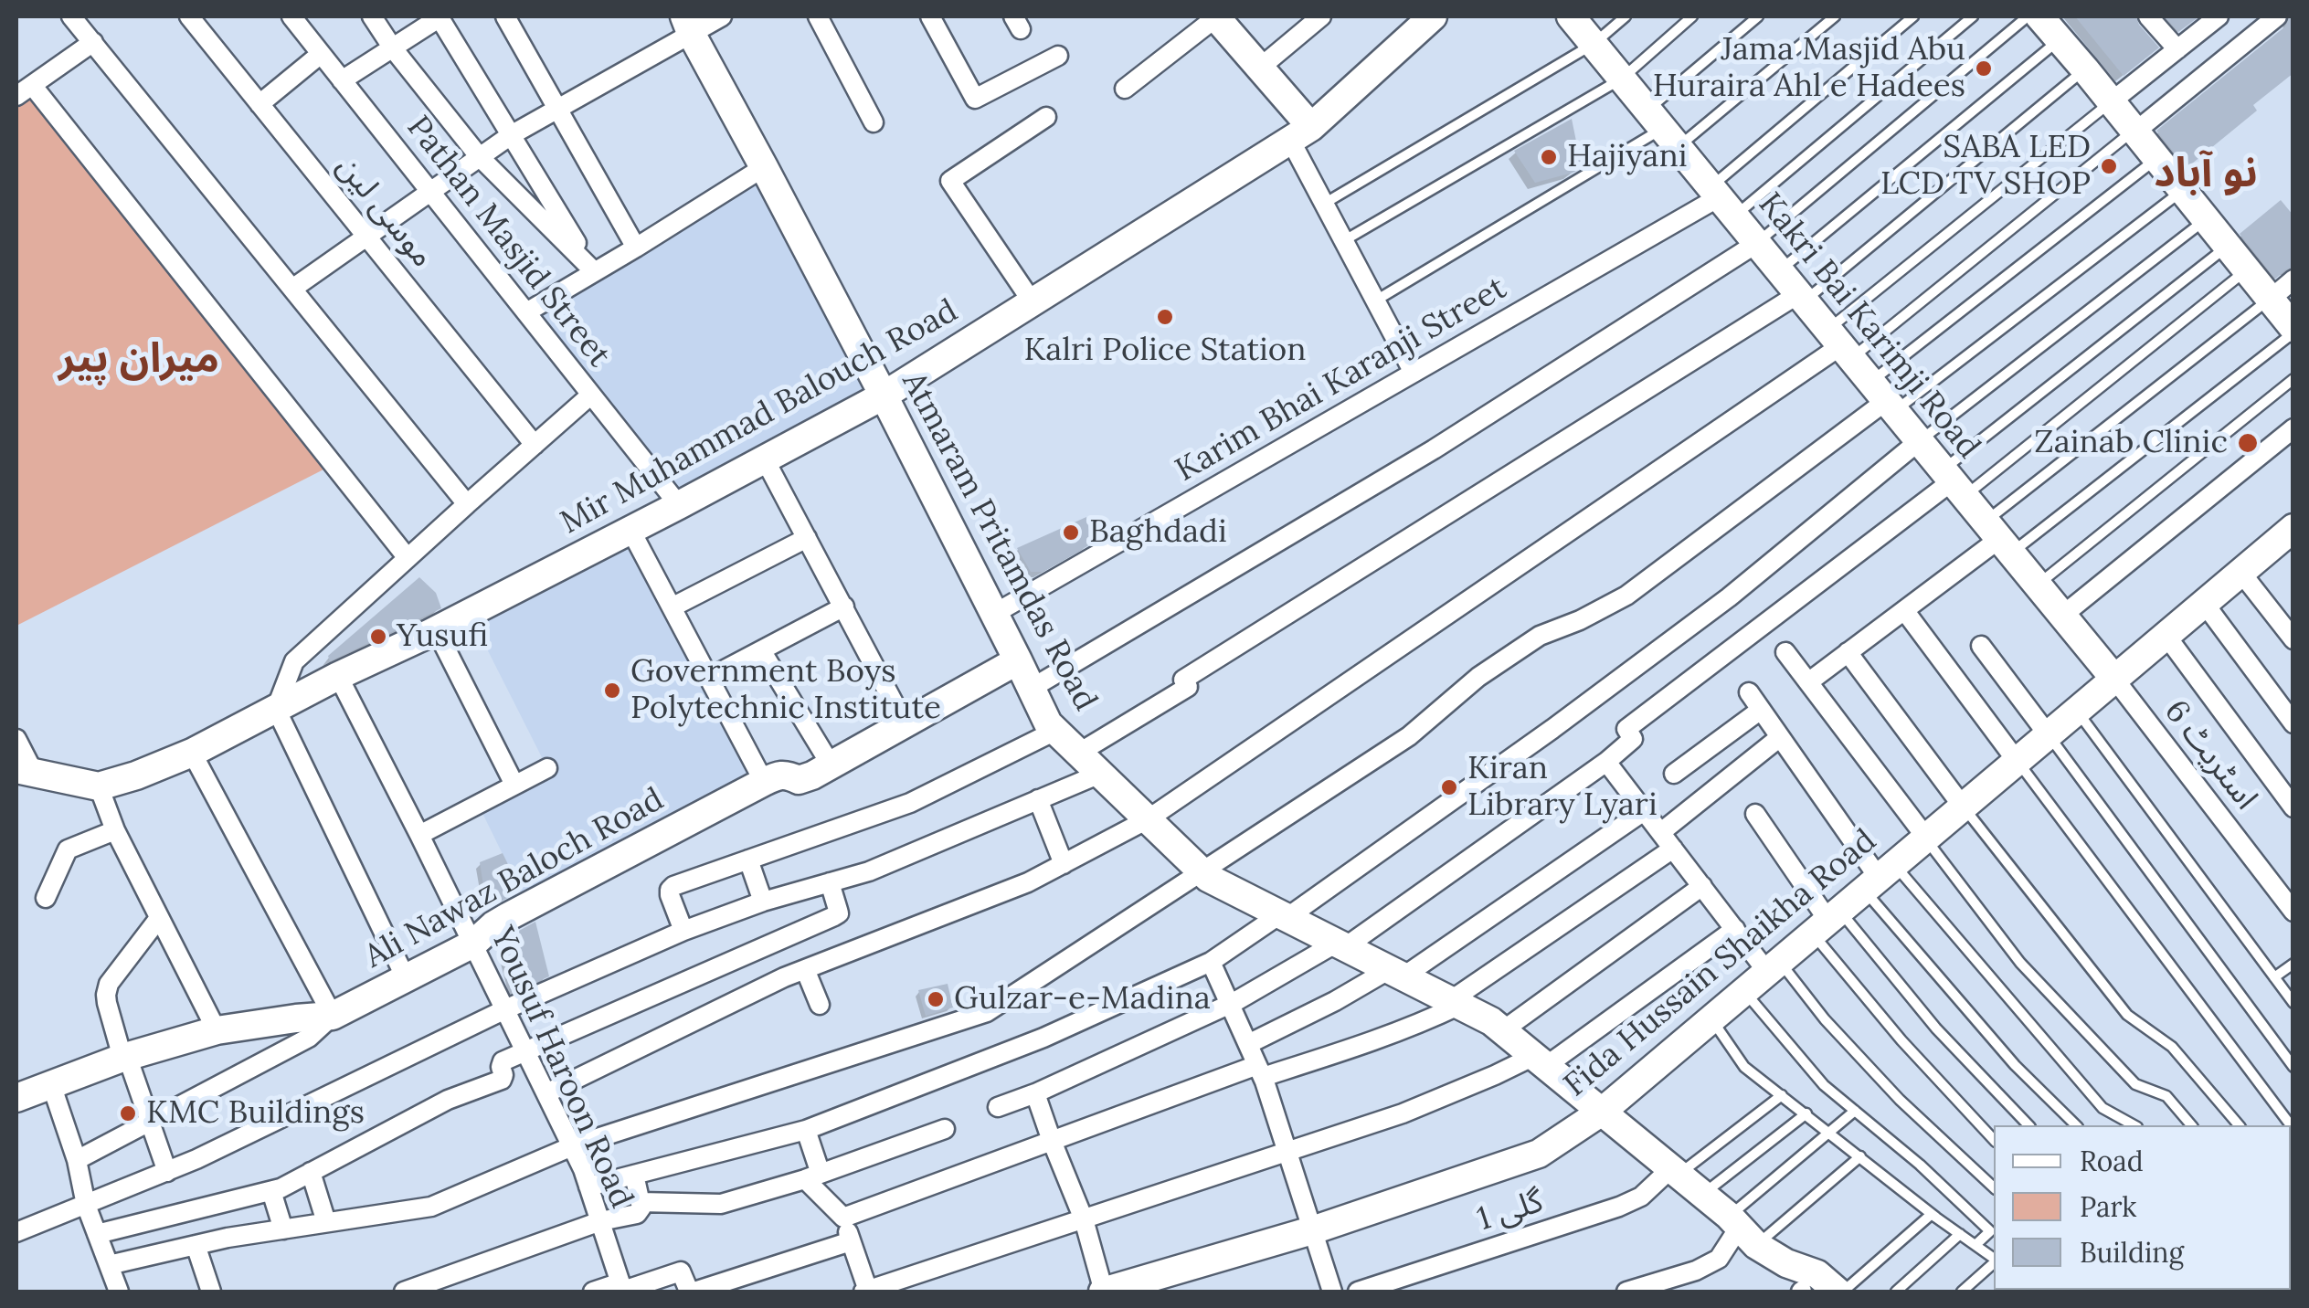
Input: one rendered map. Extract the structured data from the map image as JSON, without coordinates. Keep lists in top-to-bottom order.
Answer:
{
  "streets": {
    "street": [
      "موسی لین",
      "Pathan Masjid Street",
      "Kakri Bai Karimji Road",
      "Karim Bhai Karanji Street",
      "Mir Muhammad Balouch Road",
      "Atmaram Pritamdas Road",
      "اسٹریٹ 6",
      "Ali Nawaz Baloch Road",
      "Fida Hussain Shaikha Road",
      "Yousuf Haroon Road",
      "گلی 1"
    ]
  },
  "crossings": [
    ["Pathan Masjid Street", "Mir Muhammad Balouch Road"],
    ["Kakri Bai Karimji Road", "Karim Bhai Karanji Street"],
    ["Kakri Bai Karimji Road", "اسٹریٹ 6"],
    ["Kakri Bai Karimji Road", "Fida Hussain Shaikha Road"],
    ["Karim Bhai Karanji Street", "Atmaram Pritamdas Road"],
    ["Mir Muhammad Balouch Road", "Atmaram Pritamdas Road"],
    ["Mir Muhammad Balouch Road", "Yousuf Haroon Road"],
    ["Atmaram Pritamdas Road", "Ali Nawaz Baloch Road"],
    ["Atmaram Pritamdas Road", "Fida Hussain Shaikha Road"],
    ["Atmaram Pritamdas Road", "گلی 1"],
    ["اسٹریٹ 6", "Fida Hussain Shaikha Road"],
    ["Ali Nawaz Baloch Road", "Yousuf Haroon Road"]
  ],
  "districts": ["نو آباد", "میران پیر"],
  "places": [
    "Jama Masjid Abu Huraira Ahl e Hadees",
    "Hajiyani",
    "SABA LED LCD TV SHOP",
    "Kalri Police Station",
    "Zainab Clinic",
    "Baghdadi",
    "Yusufi",
    "Government Boys Polytechnic Institute",
    "Kiran Library Lyari",
    "Gulzar-e-Madina",
    "KMC Buildings"
  ],
  "legend": ["Road", "Park", "Building"]
}
